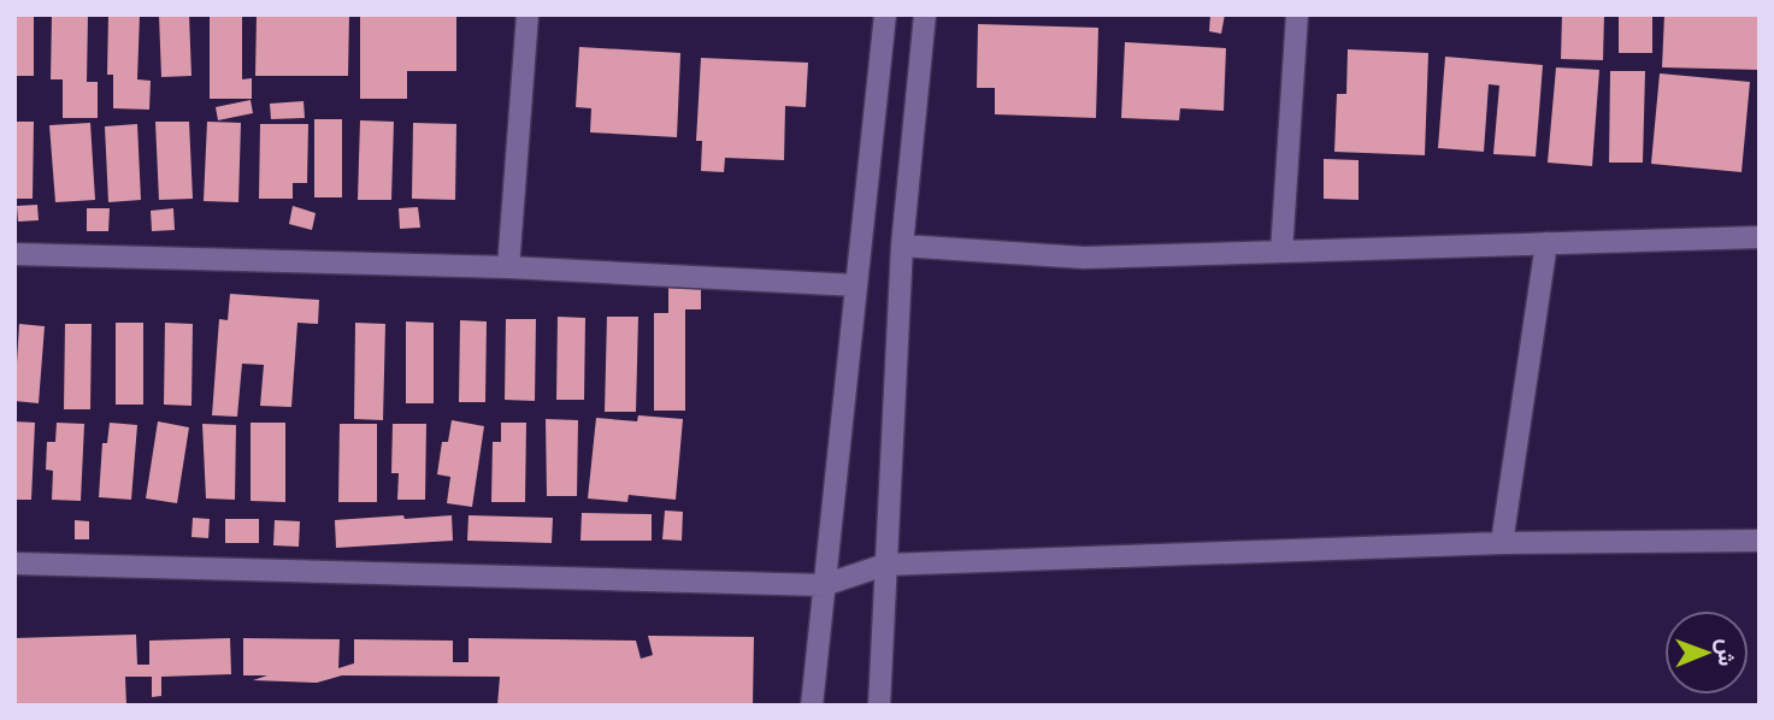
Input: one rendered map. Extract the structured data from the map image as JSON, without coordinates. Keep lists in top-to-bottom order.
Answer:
{
  "north": "right"
}
